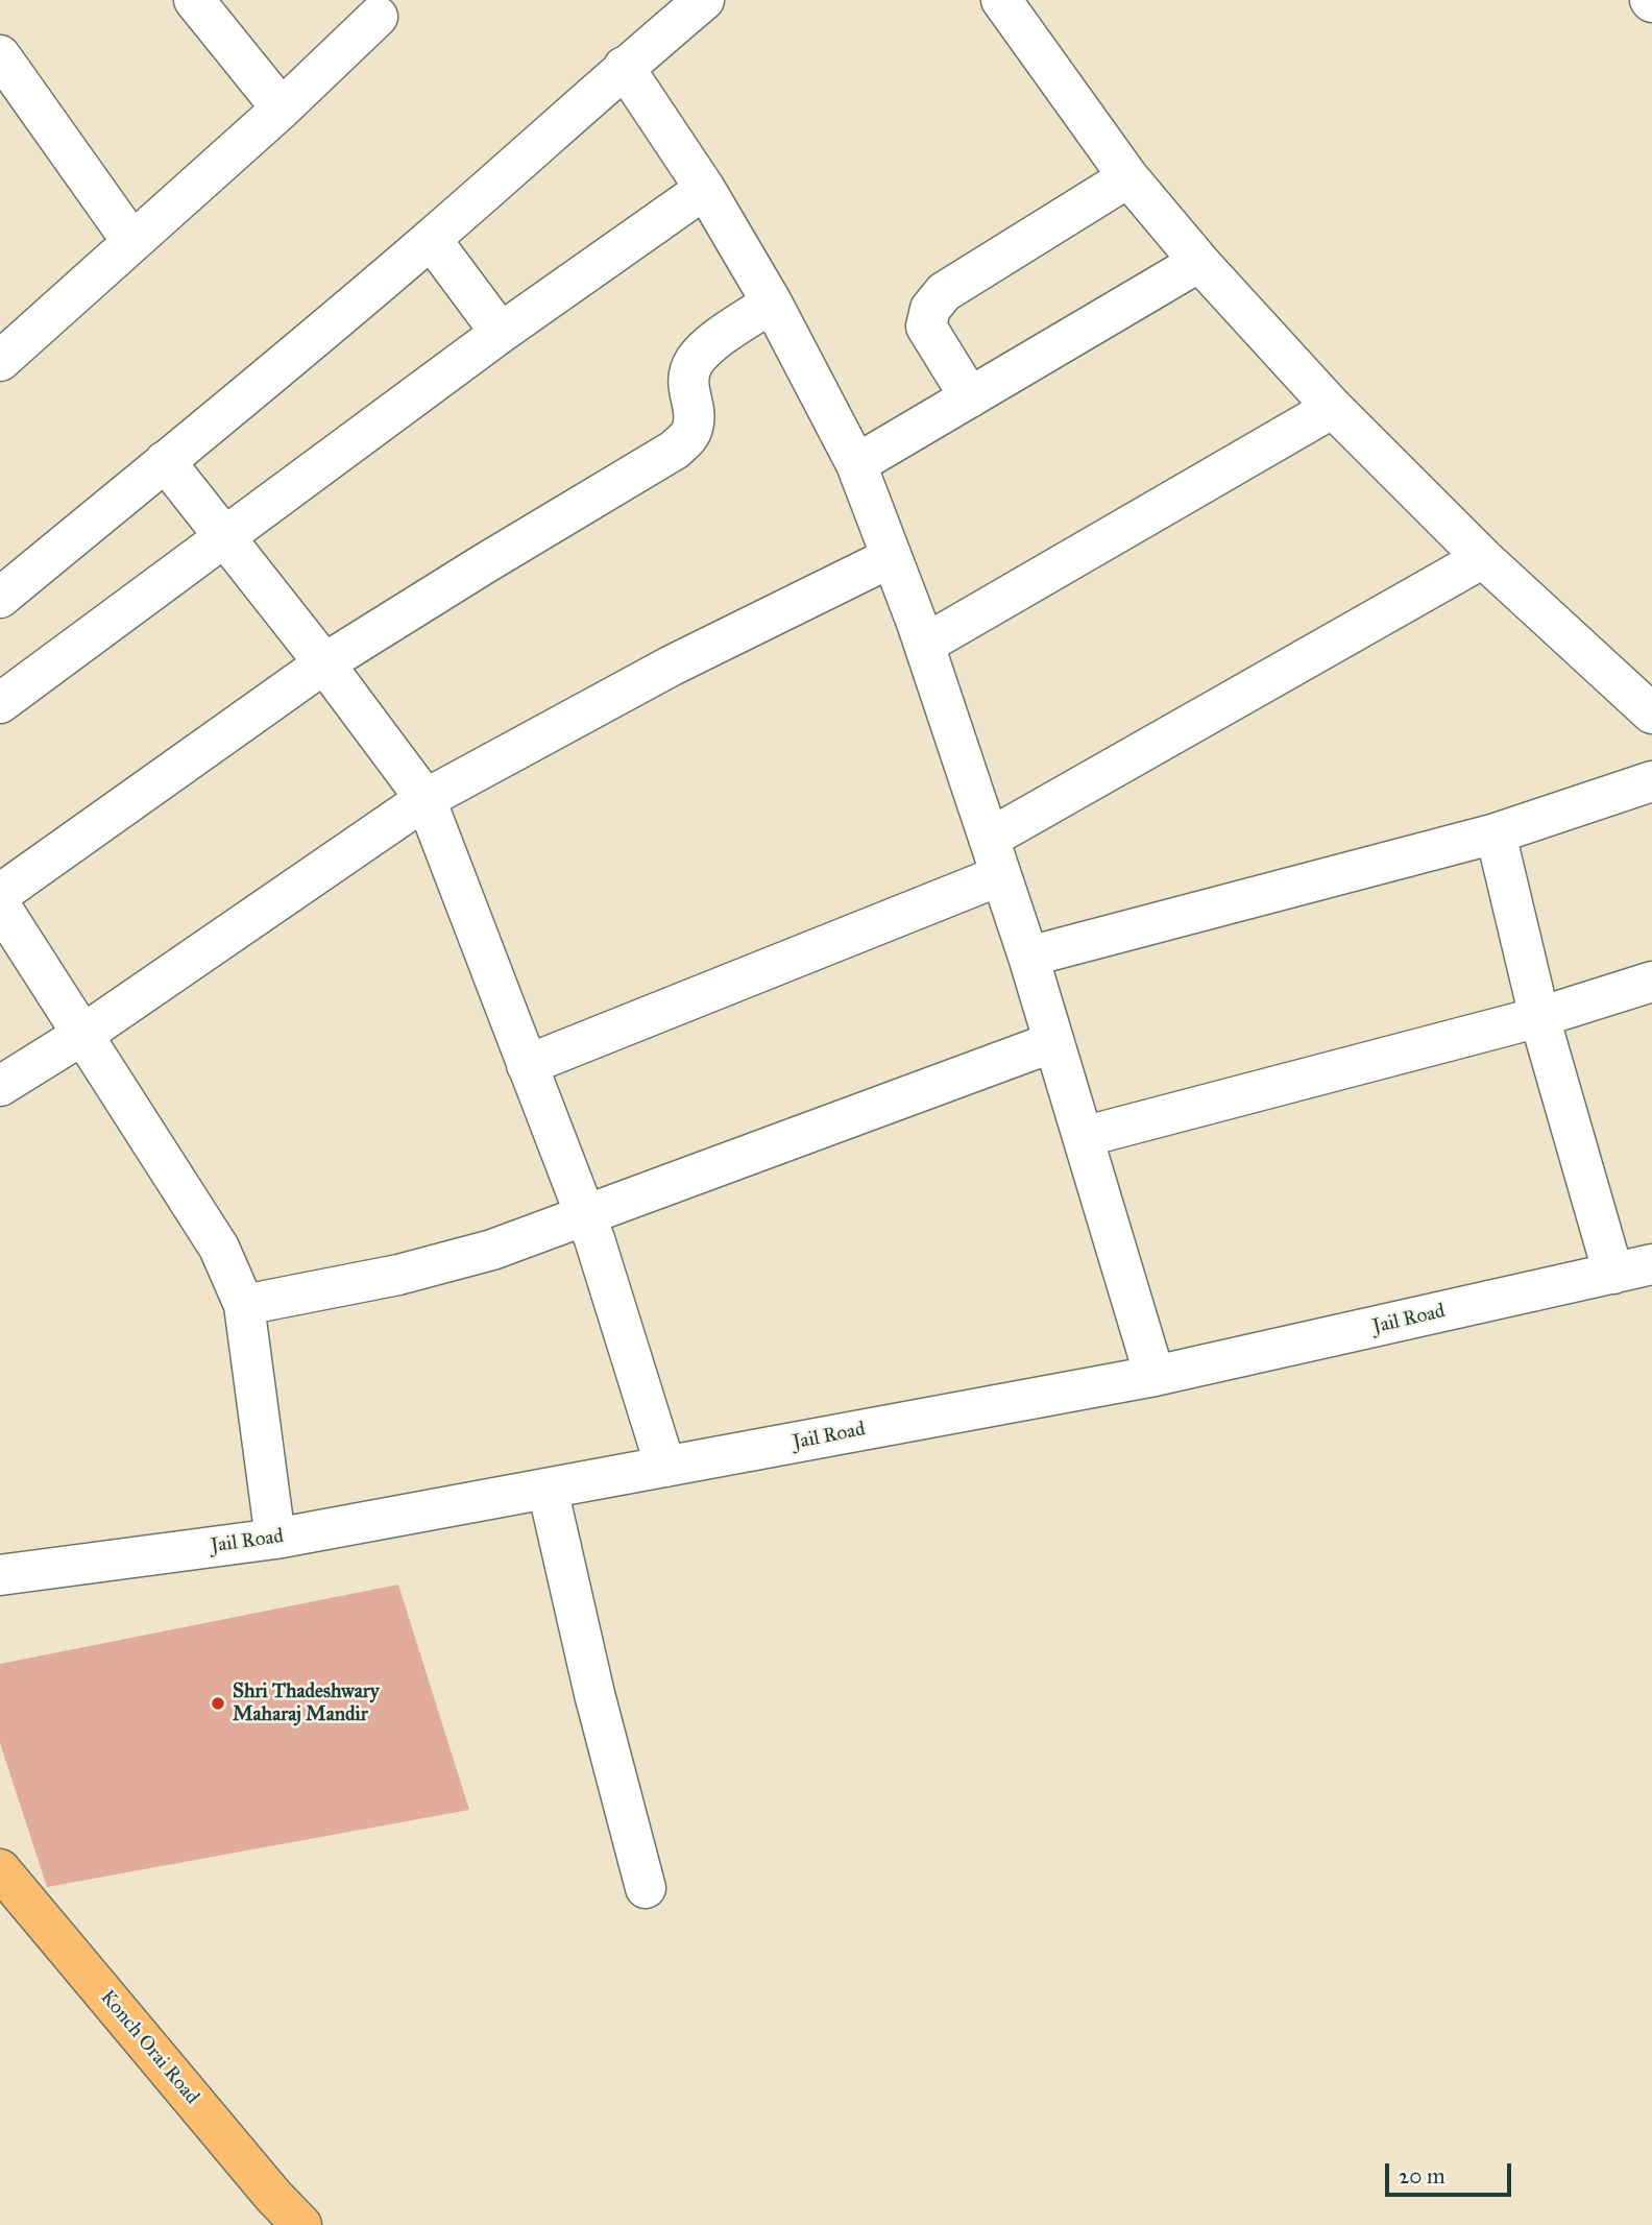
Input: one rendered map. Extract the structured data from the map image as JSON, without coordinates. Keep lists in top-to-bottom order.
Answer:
{
  "streets": {
    "main road": ["Konch Orai Road"],
    "street": ["Jail Road"]
  },
  "places": ["Shri Thadeshwary Maharaj Mandir"],
  "scale_bar": "20 m"
}
